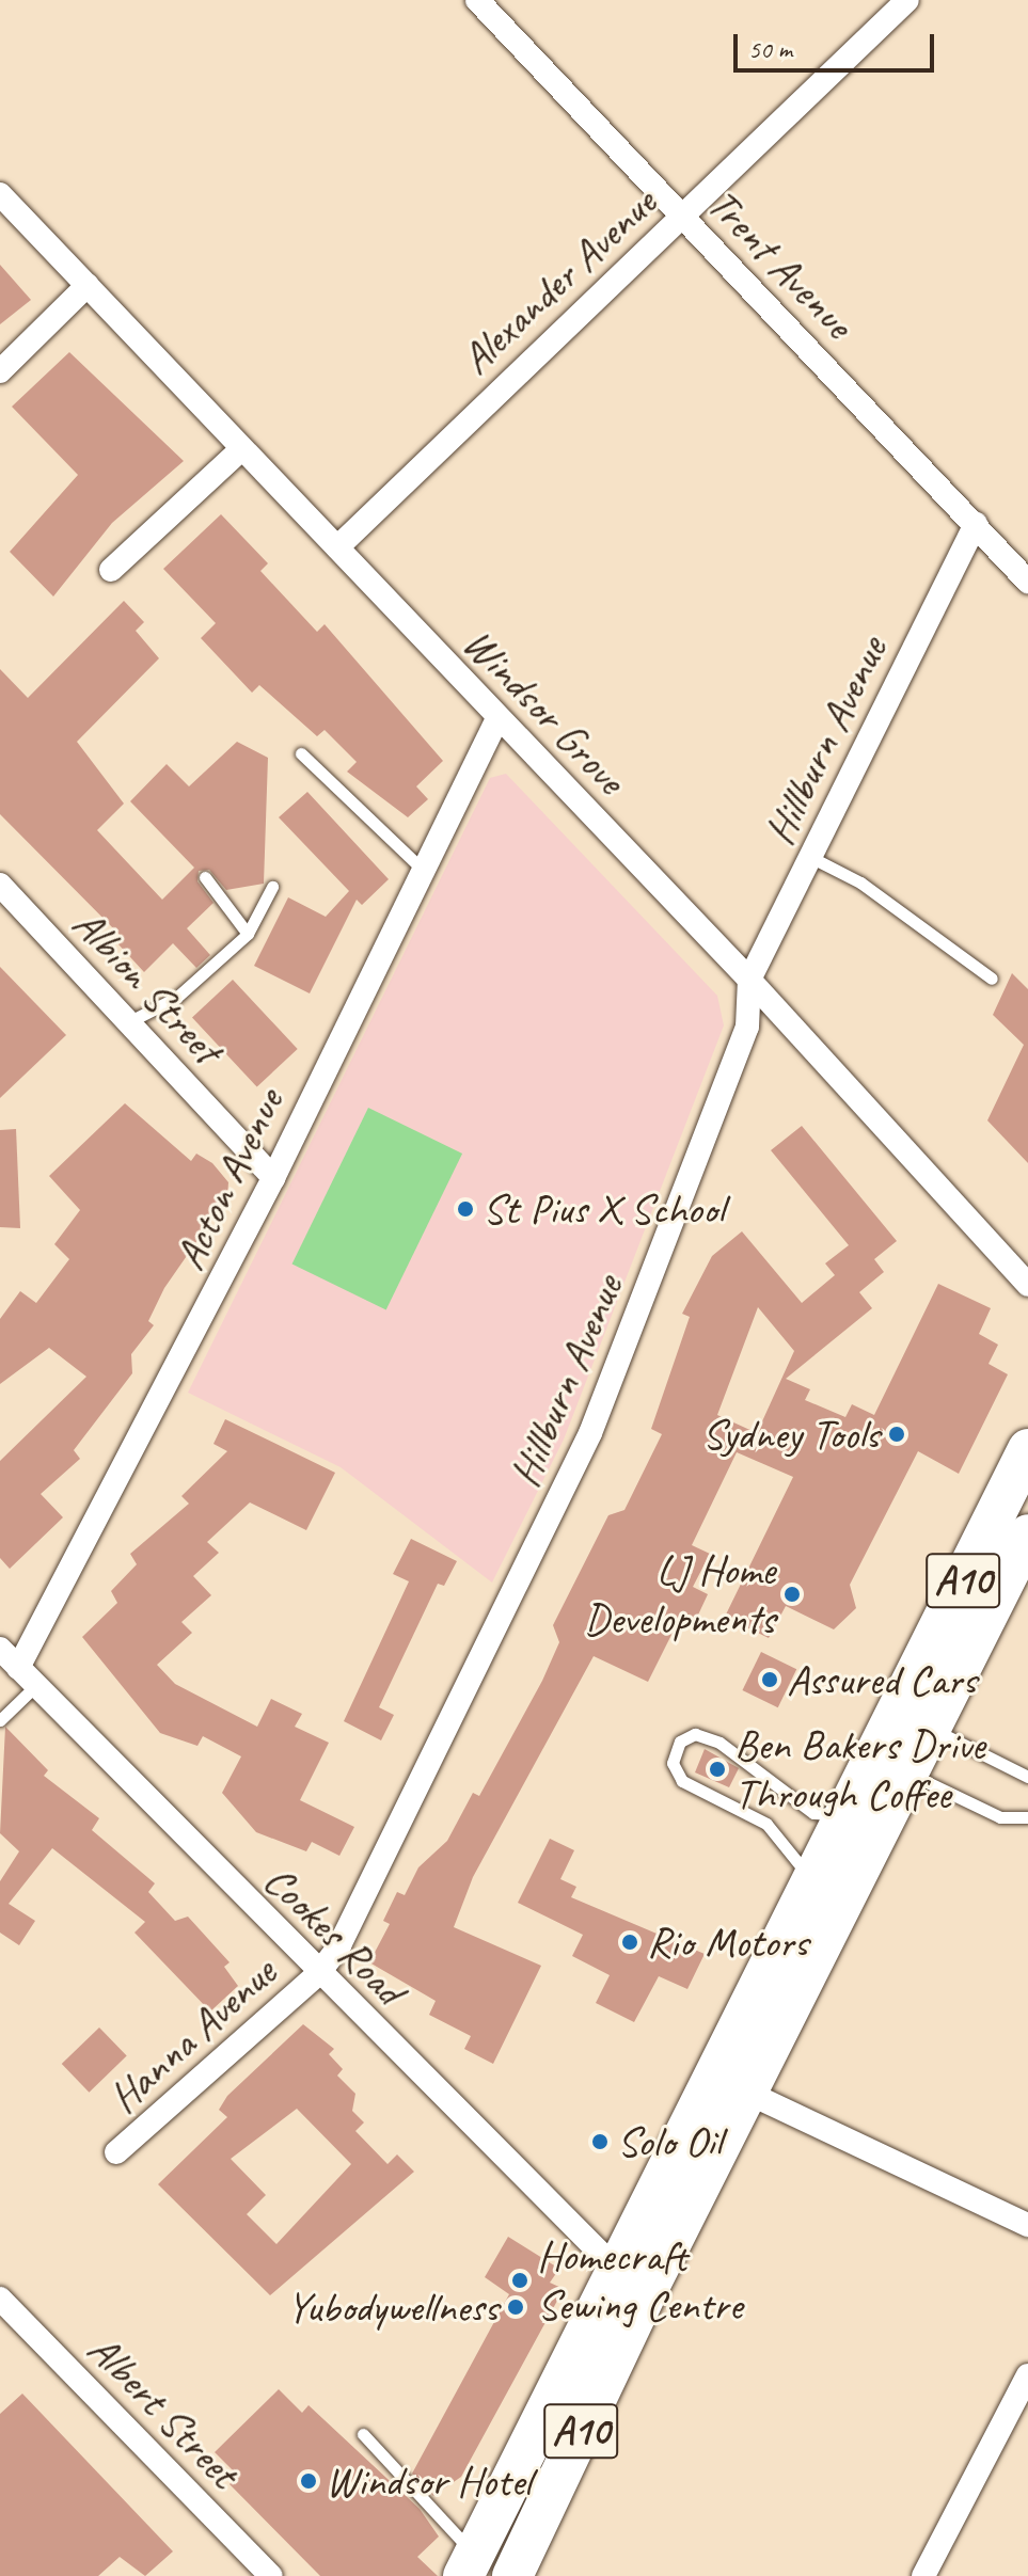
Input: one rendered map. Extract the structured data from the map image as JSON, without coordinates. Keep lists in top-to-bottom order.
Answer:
{
  "streets": {
    "highway": ["A10"],
    "street": [
      "Trent Avenue",
      "Alexander Avenue",
      "Windsor Grove",
      "Hillburn Avenue",
      "Albion Street",
      "Acton Avenue",
      "Cookes Road",
      "Hanna Avenue",
      "Albert Street"
    ]
  },
  "crossings": [
    ["Trent Avenue", "Alexander Avenue"],
    ["Trent Avenue", "Hillburn Avenue"],
    ["Alexander Avenue", "Windsor Grove"],
    ["Windsor Grove", "Hillburn Avenue"],
    ["Windsor Grove", "Acton Avenue"],
    ["Hillburn Avenue", "Cookes Road"],
    ["Hillburn Avenue", "Hanna Avenue"],
    ["Albion Street", "Acton Avenue"],
    ["Acton Avenue", "Cookes Road"],
    ["A10", "Cookes Road"],
    ["Cookes Road", "Hanna Avenue"]
  ],
  "places": [
    "St Pius X School",
    "Sydney Tools",
    "LJ Home Developments",
    "Assured Cars",
    "Ben Bakers Drive Through Coffee",
    "Rio Motors",
    "Solo Oil",
    "Homecraft Sewing Centre",
    "Yubodywellness",
    "Windsor Hotel"
  ],
  "scale_bar": "50 m"
}
